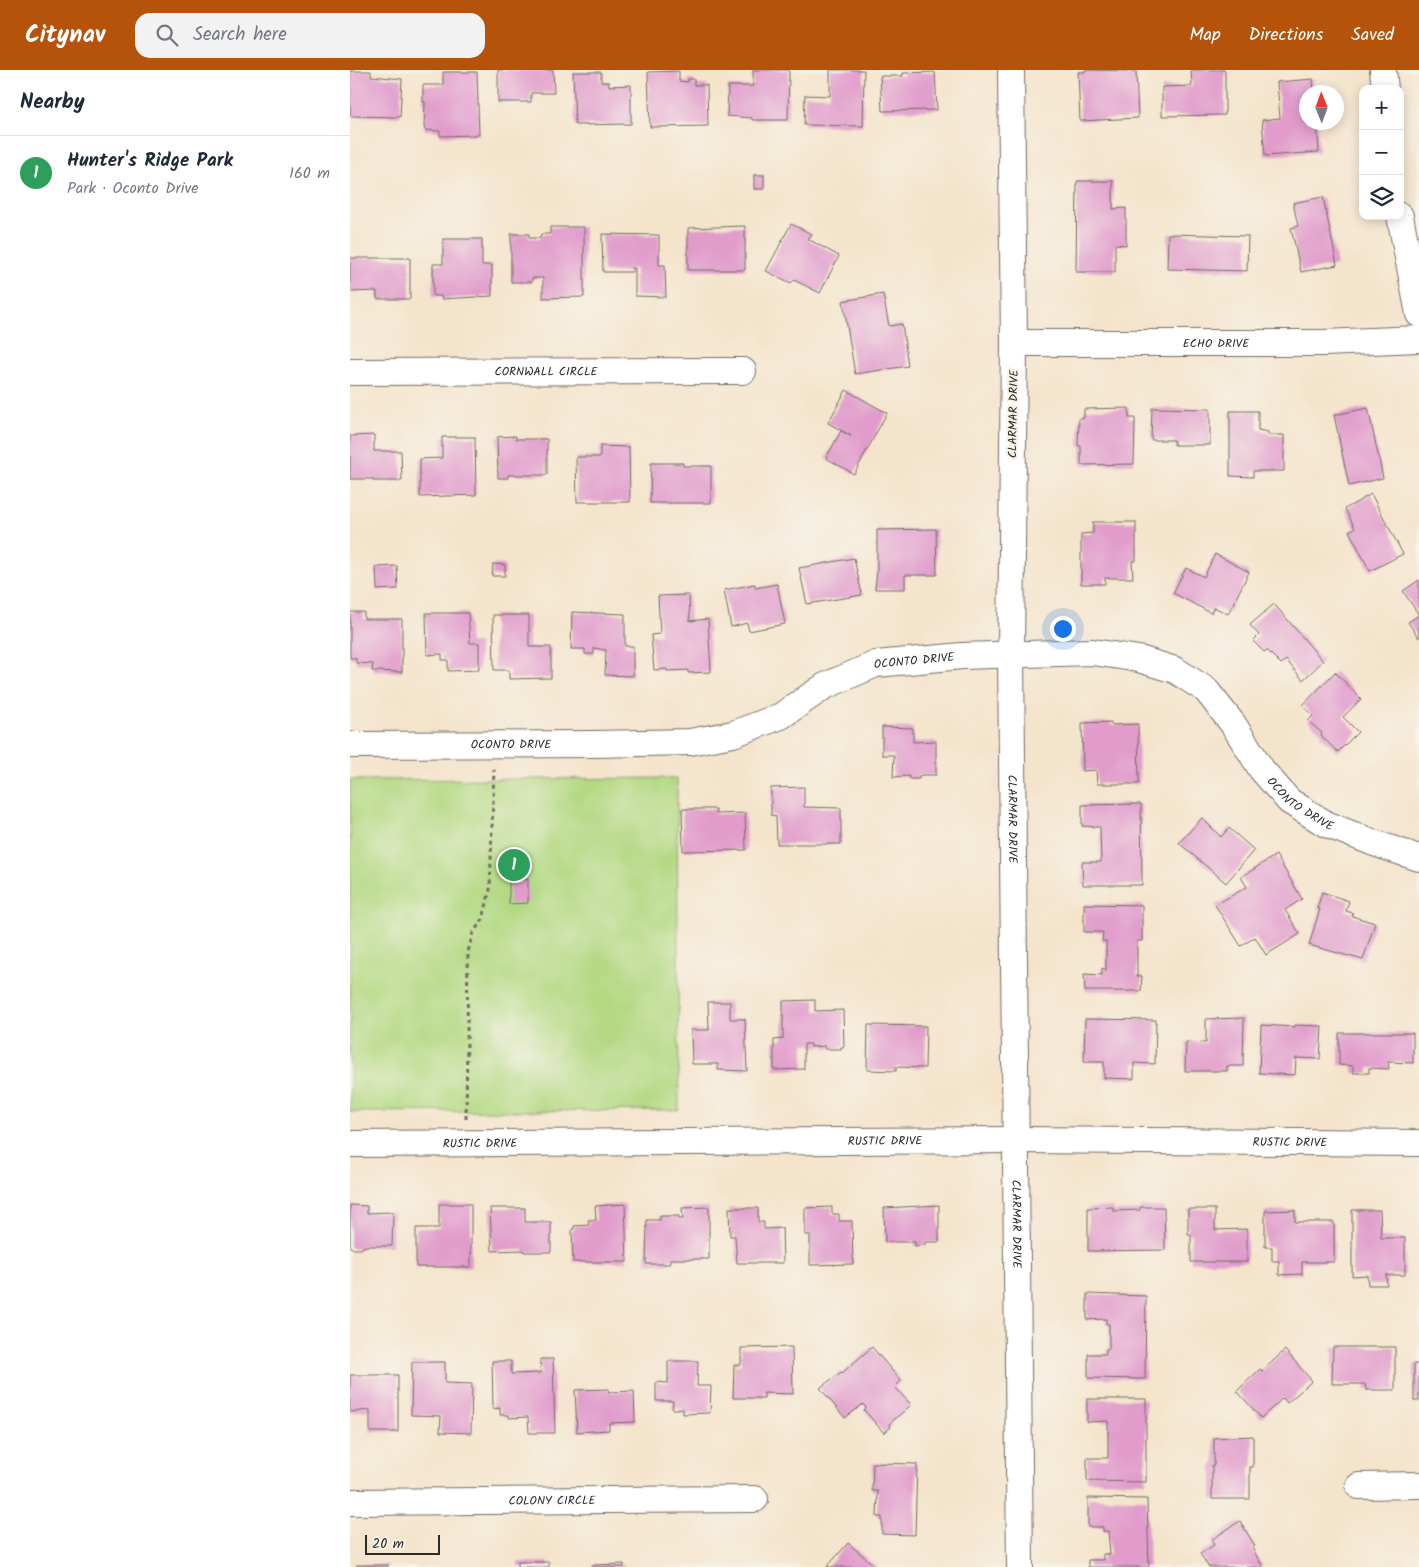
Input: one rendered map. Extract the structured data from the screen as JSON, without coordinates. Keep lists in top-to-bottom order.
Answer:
{
  "streets": {
    "street": [
      "ECHO DRIVE",
      "CORNWALL CIRCLE",
      "CLARMAR DRIVE",
      "OCONTO DRIVE",
      "RUSTIC DRIVE",
      "COLONY CIRCLE"
    ]
  },
  "crossings": [
    ["ECHO DRIVE", "CLARMAR DRIVE"],
    ["CLARMAR DRIVE", "OCONTO DRIVE"],
    ["CLARMAR DRIVE", "RUSTIC DRIVE"]
  ],
  "scale_bar": "20 m",
  "north": "top",
  "page": {
    "header": "Citynav",
    "search": "Search here",
    "nav": ["Map", "Directions", "Saved"],
    "heading": "Nearby",
    "map_buttons": ["+", "−"],
    "list": [
      {
        "mark": "1",
        "name": "Hunter's Ridge Park",
        "note": "Park · Oconto Drive",
        "value": "160 m"
      }
    ],
    "pins": "1",
    "scale": "20 m"
  }
}
